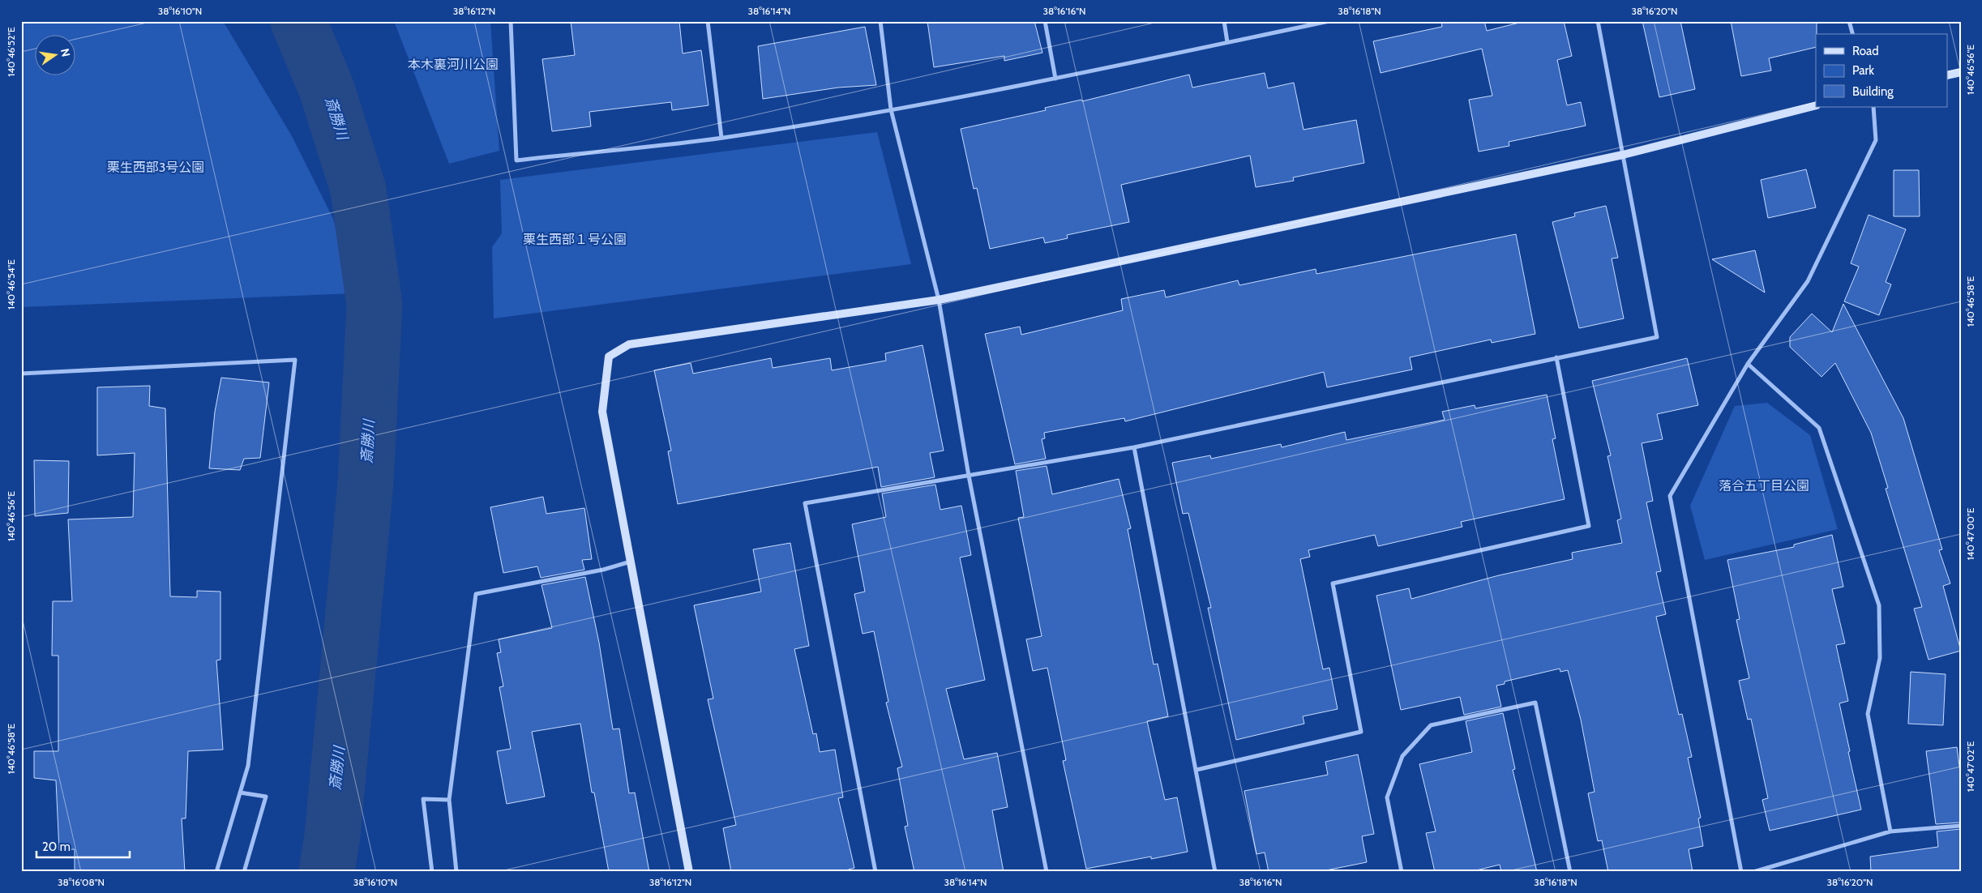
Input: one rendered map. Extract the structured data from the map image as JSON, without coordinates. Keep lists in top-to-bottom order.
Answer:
{
  "water": ["斎勝川"],
  "parks": [
    "本木裏河川公園",
    "栗生西部3号公園",
    "栗生西部１号公園",
    "落合五丁目公園"
  ],
  "legend": ["Road", "Park", "Building"],
  "scale_bar": "20 m",
  "north": "right",
  "coordinates": [
    "38°16'10\"N",
    "38°16'12\"N",
    "38°16'14\"N",
    "38°16'16\"N",
    "38°16'18\"N",
    "38°16'20\"N",
    "140°46'52\"E",
    "140°46'56\"E",
    "140°46'54\"E",
    "140°46'58\"E",
    "140°47'00\"E",
    "140°47'02\"E",
    "38°16'08\"N"
  ]
}
